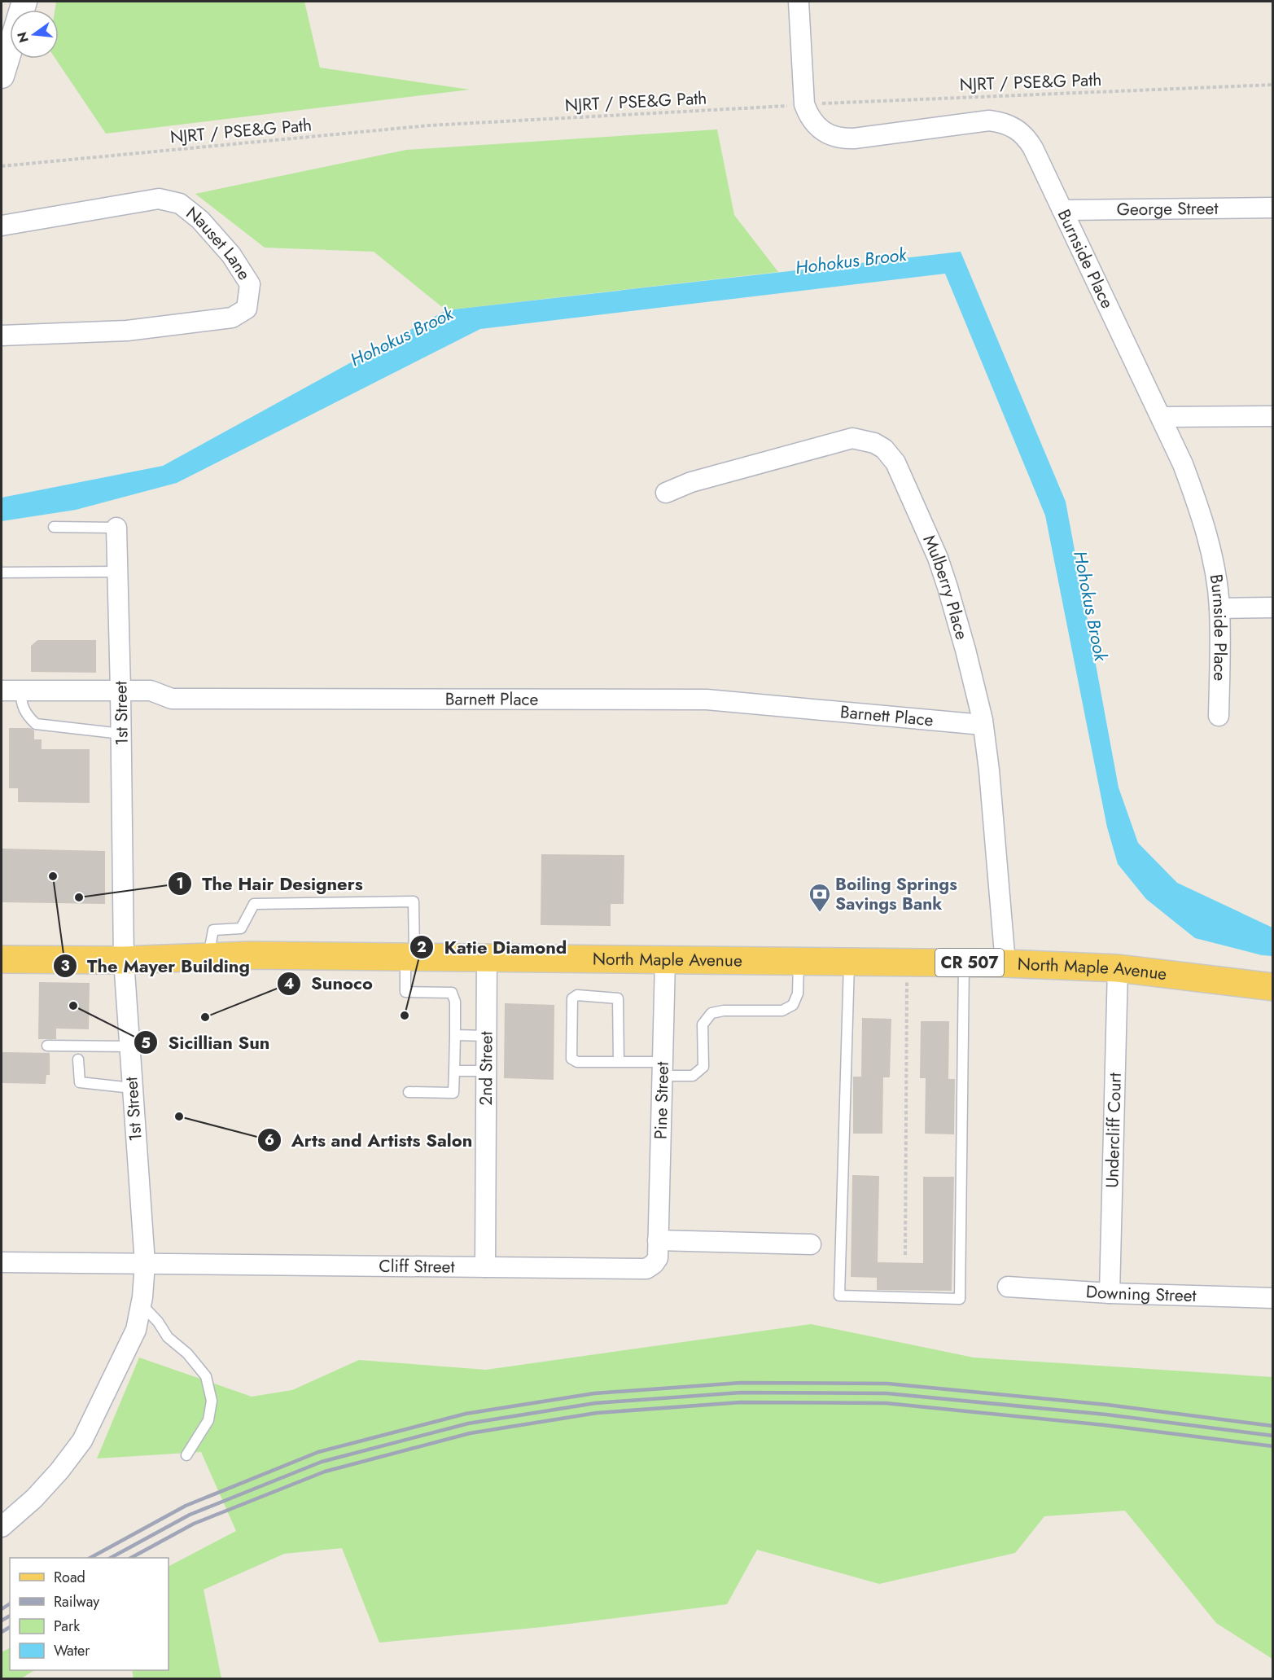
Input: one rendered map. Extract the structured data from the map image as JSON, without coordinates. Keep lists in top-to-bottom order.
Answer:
{
  "streets": {
    "main road": ["North Maple Avenue", "CR 507"],
    "street": [
      "George Street",
      "Nauset Lane",
      "Burnside Place",
      "Mulberry Place",
      "Barnett Place",
      "1st Street",
      "2nd Street",
      "Pine Street",
      "Undercliff Court",
      "Cliff Street",
      "Downing Street"
    ],
    "path": ["NJRT / PSE&G Path"]
  },
  "crossings": [
    ["NJRT / PSE&G Path", "Burnside Place"],
    ["George Street", "Burnside Place"],
    ["Mulberry Place", "Barnett Place"],
    ["Mulberry Place", "North Maple Avenue"],
    ["Barnett Place", "1st Street"],
    ["1st Street", "North Maple Avenue"],
    ["1st Street", "Cliff Street"],
    ["North Maple Avenue", "2nd Street"],
    ["North Maple Avenue", "Pine Street"],
    ["North Maple Avenue", "Undercliff Court"],
    ["2nd Street", "Cliff Street"],
    ["Pine Street", "Cliff Street"],
    ["Undercliff Court", "Downing Street"]
  ],
  "water": ["Hohokus Brook"],
  "places": {
    "other": [
      "The Mayer Building",
      "The Hair Designers",
      "Sicillian Sun",
      "Katie Diamond",
      "Sunoco",
      "Arts and Artists Salon"
    ],
    "bank": ["Boiling Springs Savings Bank"]
  },
  "legend": [
    "Road",
    "Railway",
    "Park",
    "Water"
  ],
  "north": "left"
}
